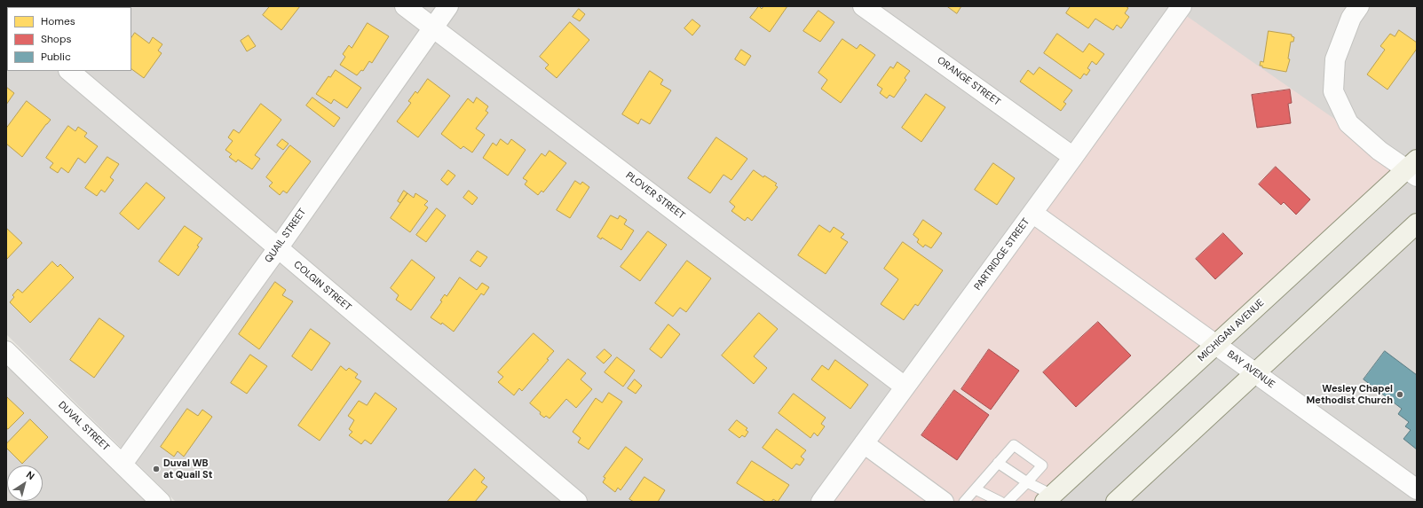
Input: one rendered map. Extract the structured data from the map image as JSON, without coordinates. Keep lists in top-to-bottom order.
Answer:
{
  "streets": {
    "main road": ["MICHIGAN AVENUE"],
    "street": [
      "ORANGE STREET",
      "PLOVER STREET",
      "QUAIL STREET",
      "PARTRIDGE STREET",
      "COLGIN STREET",
      "BAY AVENUE",
      "DUVAL STREET"
    ]
  },
  "crossings": [
    ["ORANGE STREET", "PARTRIDGE STREET"],
    ["PLOVER STREET", "QUAIL STREET"],
    ["PLOVER STREET", "PARTRIDGE STREET"],
    ["QUAIL STREET", "COLGIN STREET"],
    ["QUAIL STREET", "DUVAL STREET"],
    ["PARTRIDGE STREET", "BAY AVENUE"],
    ["MICHIGAN AVENUE", "BAY AVENUE"]
  ],
  "places": ["Wesley Chapel Methodist Church", "Duval WB at Quail St"],
  "legend": ["Homes", "Shops", "Public"],
  "north": "top right"
}
